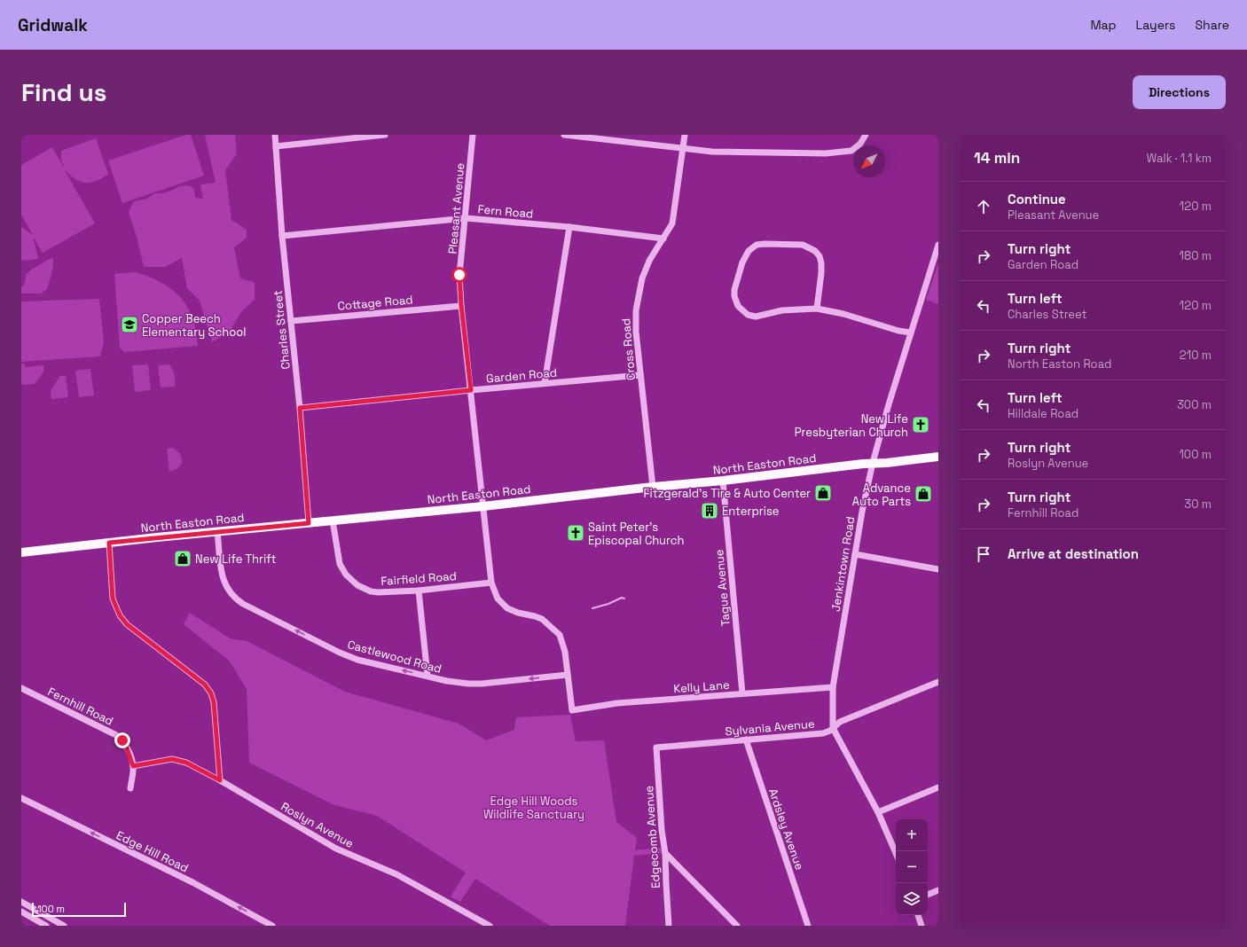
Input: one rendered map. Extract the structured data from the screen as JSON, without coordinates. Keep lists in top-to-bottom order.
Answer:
{
  "streets": {
    "main road": ["North Easton Road"],
    "street": [
      "Pleasant Avenue",
      "Fern Road",
      "Cottage Road",
      "Charles Street",
      "Cross Road",
      "Garden Road",
      "Jenkintown Road",
      "Fairfield Road",
      "Tague Avenue",
      "Castlewood Road",
      "Kelly Lane",
      "Fernhill Road",
      "Sylvania Avenue",
      "Roslyn Avenue",
      "Ardsley Avenue",
      "Edgecomb Avenue",
      "Edge Hill Road"
    ]
  },
  "crossings": [
    ["Pleasant Avenue", "Fern Road"],
    ["Pleasant Avenue", "Cottage Road"],
    ["Pleasant Avenue", "Garden Road"],
    ["Pleasant Avenue", "North Easton Road"],
    ["Pleasant Avenue", "Fairfield Road"],
    ["Pleasant Avenue", "Castlewood Road"],
    ["Pleasant Avenue", "Kelly Lane"],
    ["Fern Road", "Charles Street"],
    ["Fern Road", "Cross Road"],
    ["Cottage Road", "Charles Street"],
    ["Charles Street", "Garden Road"],
    ["Charles Street", "North Easton Road"],
    ["Cross Road", "Garden Road"],
    ["Cross Road", "North Easton Road"],
    ["North Easton Road", "Jenkintown Road"],
    ["North Easton Road", "Fairfield Road"],
    ["North Easton Road", "Tague Avenue"],
    ["North Easton Road", "Castlewood Road"],
    ["Jenkintown Road", "Kelly Lane"],
    ["Jenkintown Road", "Sylvania Avenue"],
    ["Tague Avenue", "Kelly Lane"],
    ["Fernhill Road", "Roslyn Avenue"],
    ["Sylvania Avenue", "Ardsley Avenue"],
    ["Sylvania Avenue", "Edgecomb Avenue"]
  ],
  "one_way": ["Castlewood Road", "Edge Hill Road"],
  "parks": ["Edge Hill Woods Wildlife Sanctuary"],
  "places": {
    "school or university": ["Copper Beech Elementary School"],
    "church": ["New Life Presbyterian Church", "Saint Peter's Episcopal Church"],
    "shop": ["Fitzgerald's Tire & Auto Center", "Advance Auto Parts", "New Life Thrift"],
    "building": ["Enterprise"]
  },
  "scale_bar": "100 m",
  "north": "bottom left",
  "page": {
    "header": "Gridwalk",
    "nav": ["Map", "Layers", "Share"],
    "buttons": "Directions",
    "title": "Find us",
    "heading": ["14 min", "Walk · 1.1 km"],
    "list": [
      ["Continue", "Pleasant Avenue", "120 m"],
      ["Turn right", "Garden Road", "180 m"],
      ["Turn left", "Charles Street", "120 m"],
      ["Turn right", "North Easton Road", "210 m"],
      ["Turn left", "Hilldale Road", "300 m"],
      ["Turn right", "Roslyn Avenue", "100 m"],
      ["Turn right", "Fernhill Road", "30 m"],
      "Arrive at destination"
    ],
    "map_buttons": ["+", "−"],
    "scale": "100 m"
  }
}
